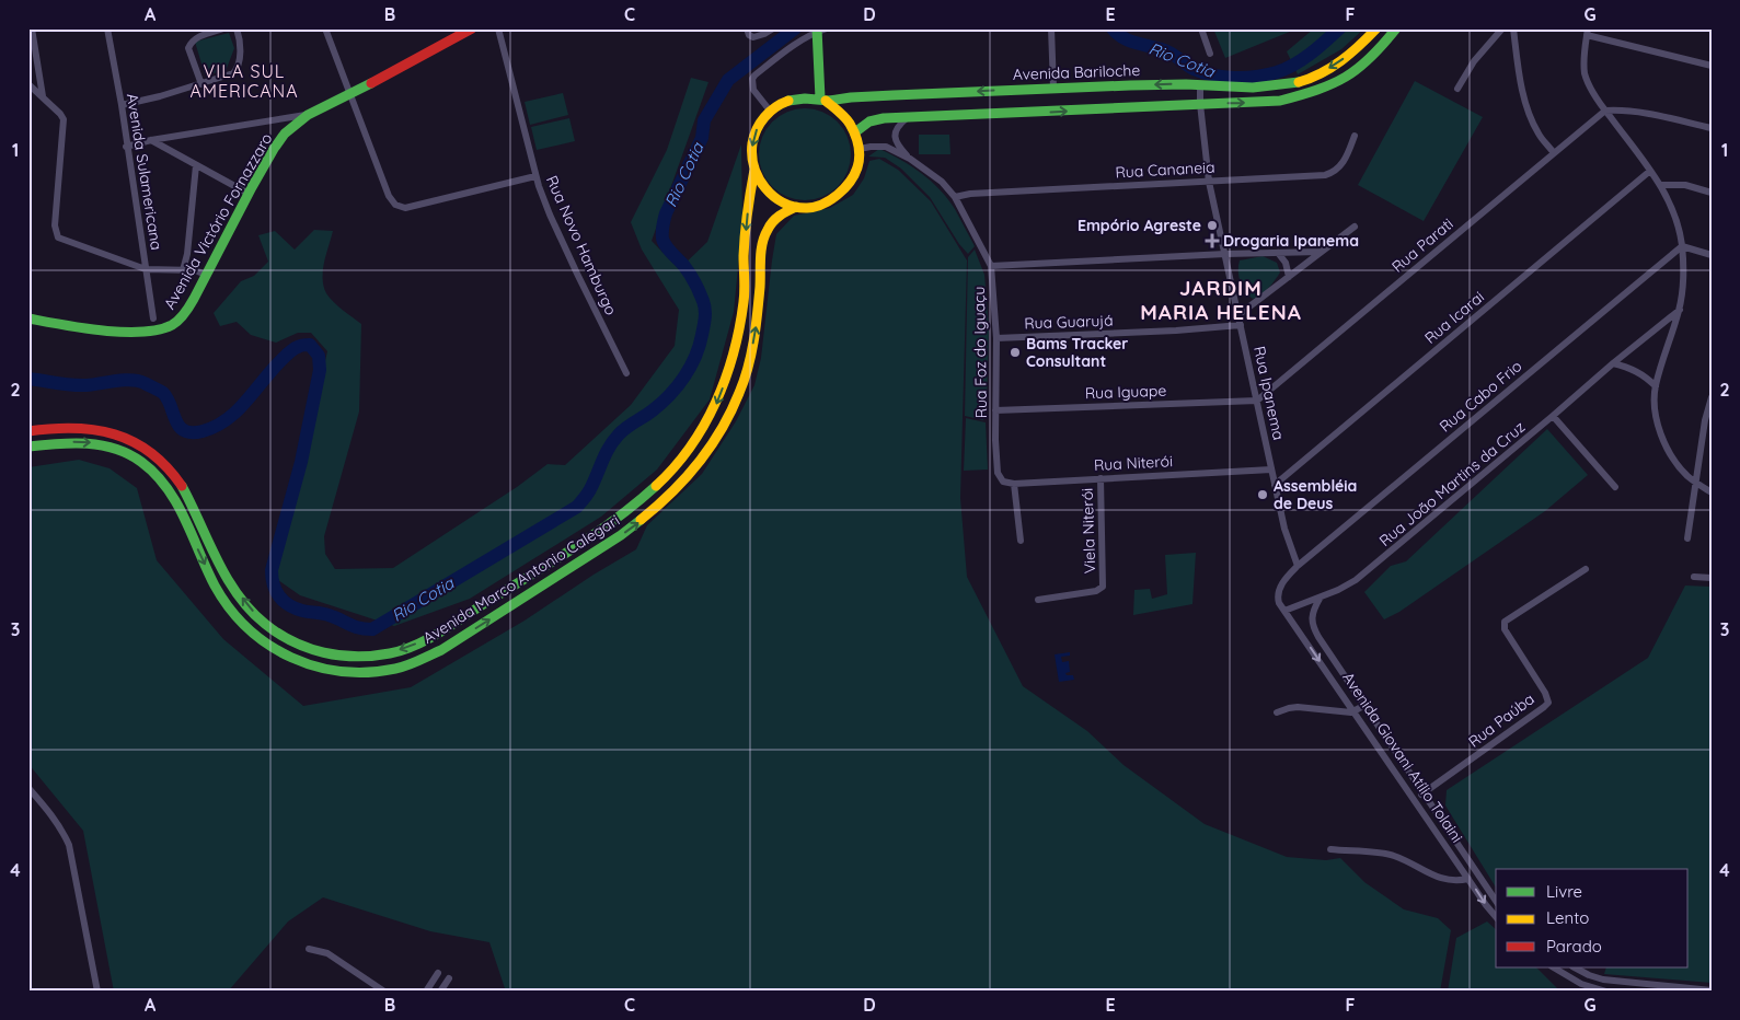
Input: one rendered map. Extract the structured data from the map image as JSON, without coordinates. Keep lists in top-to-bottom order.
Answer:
{
  "streets": {
    "main road": ["Avenida Bariloche", "Avenida Victório Fornazzaro", "Avenida Marco Antonio Calegari"],
    "street": [
      "Rua Cananeia",
      "Avenida Sulamericana",
      "Rua Novo Hamburgo",
      "Rua Parati",
      "Rua Icarai",
      "Rua Guarujá",
      "Rua Foz do Iguaçu",
      "Rua Iguape",
      "Rua Ipanema",
      "Rua Cabo Frio",
      "Rua Niterói",
      "Rua João Martins da Cruz",
      "Viela Niterói",
      "Rua Paúba",
      "Avenida Giovani Atílio Tolaini"
    ]
  },
  "crossings": [
    ["Avenida Bariloche", "Rua Foz do Iguaçu"],
    ["Avenida Bariloche", "Rua Ipanema"],
    ["Avenida Bariloche", "Avenida Marco Antonio Calegari"],
    ["Rua Cananeia", "Rua Foz do Iguaçu"],
    ["Rua Cananeia", "Rua Ipanema"],
    ["Rua Parati", "Rua Iguape"],
    ["Rua Parati", "Rua Ipanema"],
    ["Rua Icarai", "Rua Ipanema"],
    ["Rua Guarujá", "Rua Foz do Iguaçu"],
    ["Rua Guarujá", "Rua Ipanema"],
    ["Rua Foz do Iguaçu", "Rua Iguape"],
    ["Rua Foz do Iguaçu", "Rua Niterói"],
    ["Rua Foz do Iguaçu", "Avenida Marco Antonio Calegari"],
    ["Rua Iguape", "Rua Ipanema"],
    ["Rua Ipanema", "Rua Cabo Frio"],
    ["Rua Ipanema", "Rua Niterói"],
    ["Rua Niterói", "Viela Niterói"],
    ["Rua João Martins da Cruz", "Avenida Giovani Atílio Tolaini"],
    ["Rua Paúba", "Avenida Giovani Atílio Tolaini"]
  ],
  "districts": ["VILA SUL AMERICANA", "JARDIM MARIA HELENA"],
  "water": ["Rio Cotia"],
  "places": {
    "other": ["Empório Agreste", "Bams Tracker Consultant", "Assembléia de Deus"],
    "health": ["Drogaria Ipanema"]
  },
  "legend": ["Livre", "Lento", "Parado"],
  "grid": {
    "columns": [
      "A",
      "B",
      "C",
      "D",
      "E",
      "F",
      "G"
    ],
    "rows": [
      "1",
      "2",
      "3",
      "4"
    ]
  }
}
